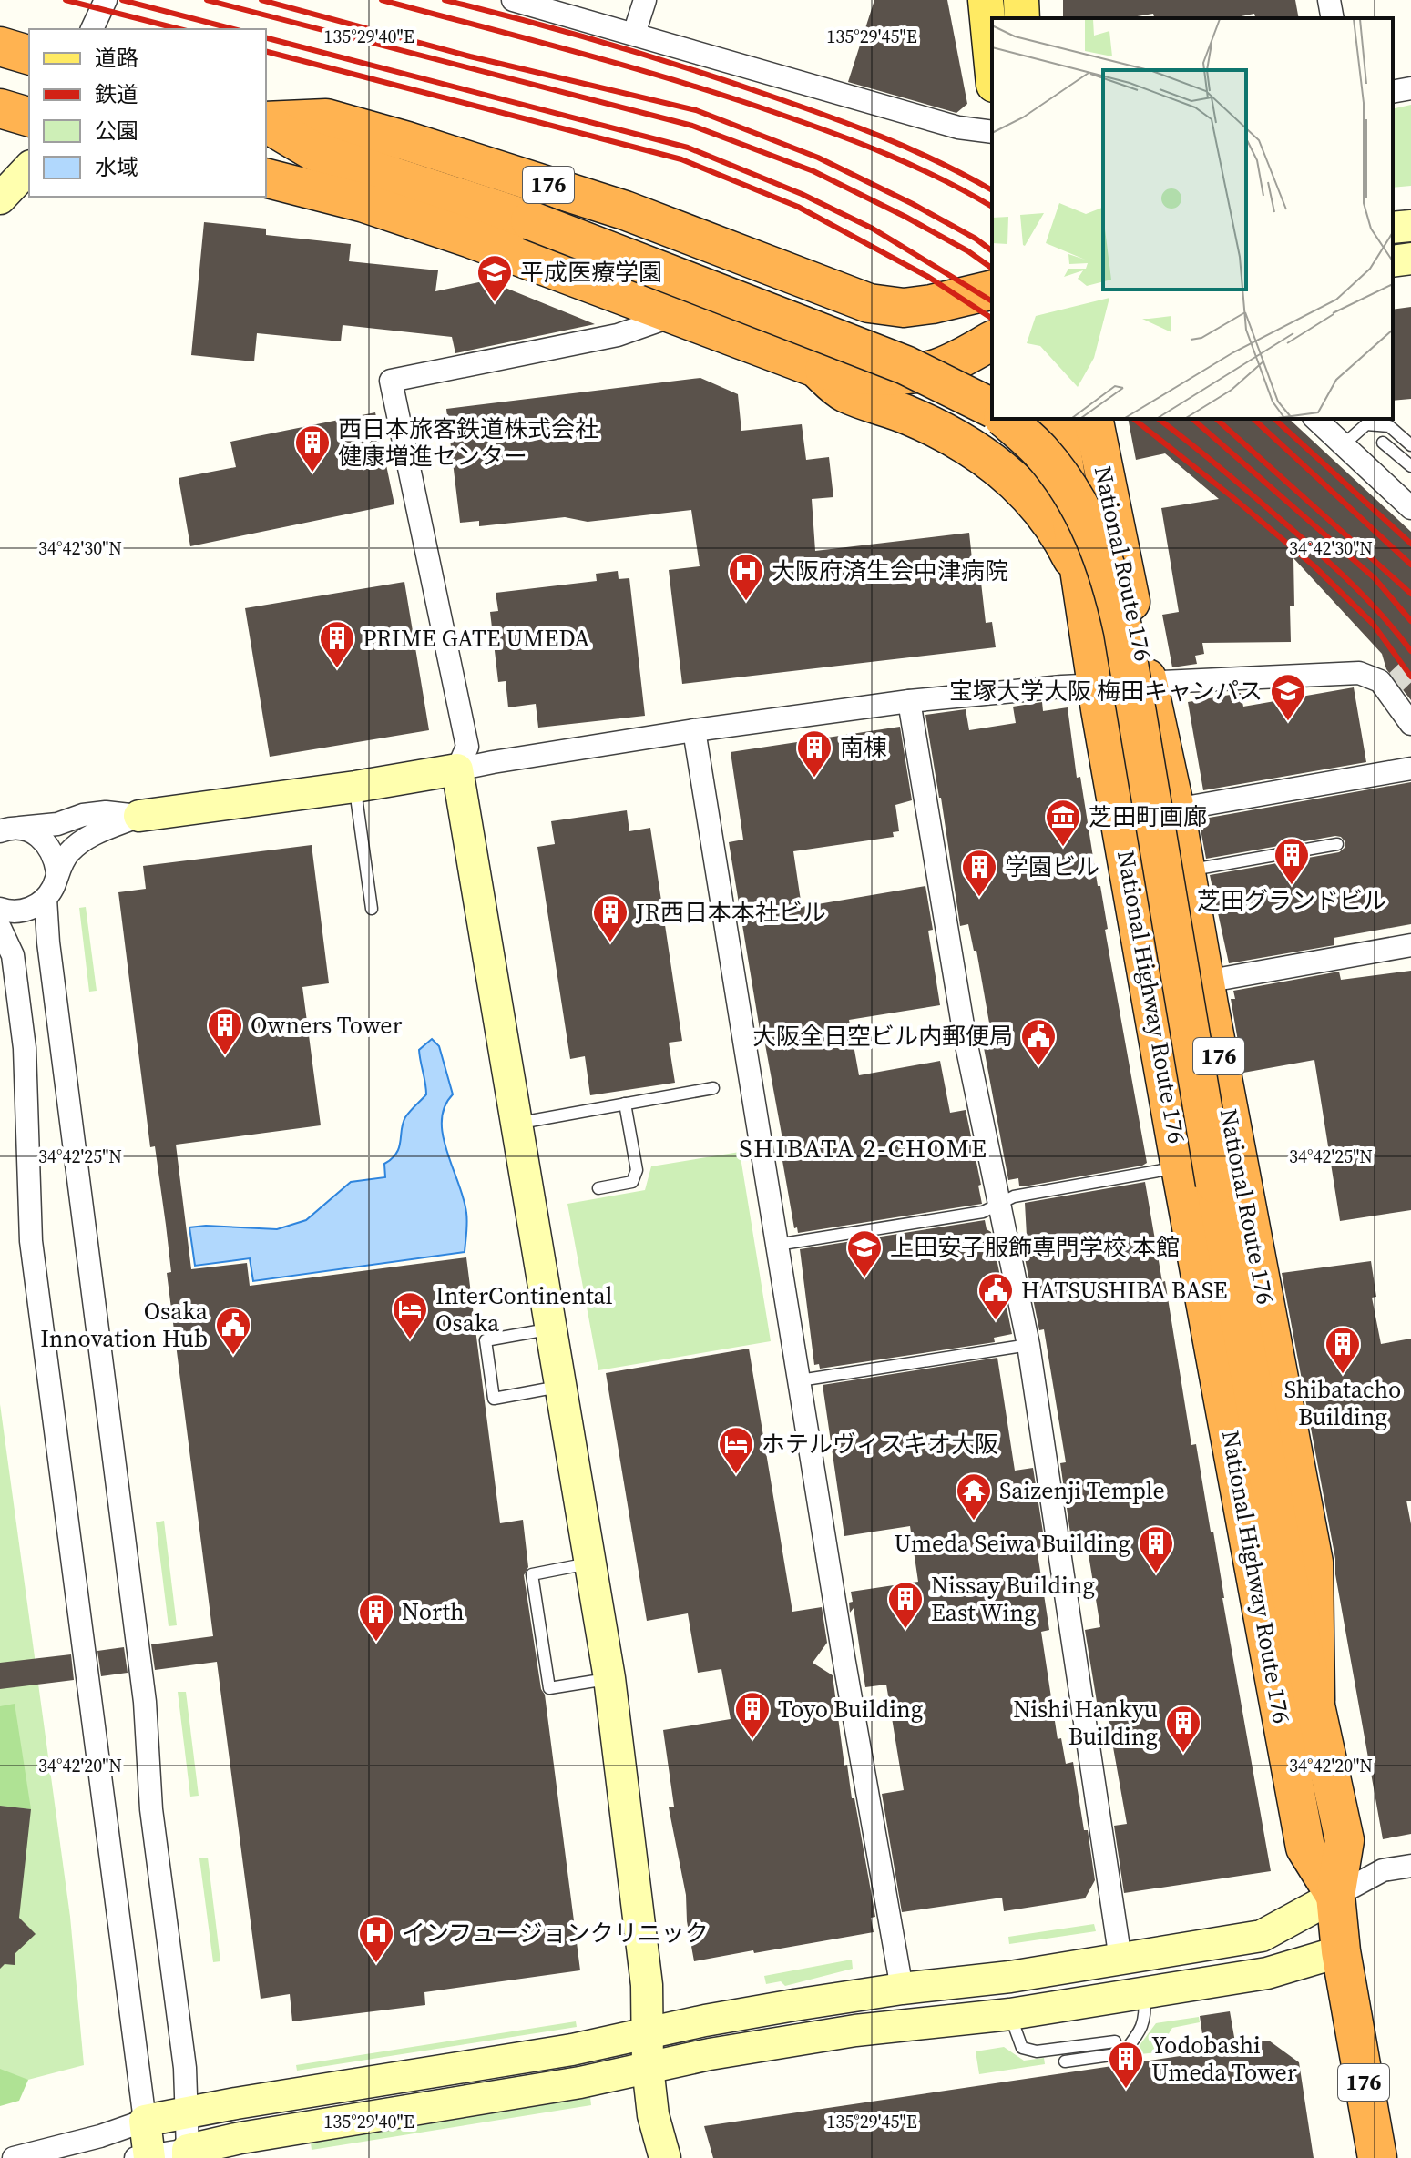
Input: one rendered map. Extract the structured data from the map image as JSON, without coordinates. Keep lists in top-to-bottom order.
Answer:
{
  "streets": {
    "highway": ["176", "National Route 176", "National Highway Route 176"]
  },
  "crossings": [
    ["176", "National Highway Route 176"],
    ["National Route 176", "National Highway Route 176"]
  ],
  "districts": ["SHIBATA 2-CHOME"],
  "places": {
    "school or university": ["平成医療学園", "宝塚大学大阪 梅田キャンパス", "上田安子服飾専門学校 本館"],
    "building": [
      "西日本旅客鉄道株式会社 健康増進センター",
      "PRIME GATE UMEDA",
      "南棟",
      "芝田グランドビル",
      "学園ビル",
      "JR西日本本社ビル",
      "Owners Tower",
      "Shibatacho Building",
      "Umeda Seiwa Building",
      "Nissay Building East Wing",
      "North",
      "Toyo Building",
      "Nishi Hankyu Building",
      "Yodobashi Umeda Tower"
    ],
    "hospital": ["大阪府済生会中津病院", "インフュージョンクリニック"],
    "museum": ["芝田町画廊"],
    "public building": ["大阪全日空ビル内郵便局", "HATSUSHIBA BASE", "Osaka Innovation Hub"],
    "hotel": ["InterContinental Osaka", "ホテルヴィスキオ大阪"],
    "temple": ["Saizenji Temple"]
  },
  "legend": [
    "道路",
    "鉄道",
    "公園",
    "水域"
  ],
  "coordinates": [
    "135°29'40\"E",
    "135°29'45\"E",
    "34°42'30\"N",
    "34°42'25\"N",
    "34°42'20\"N"
  ]
}
